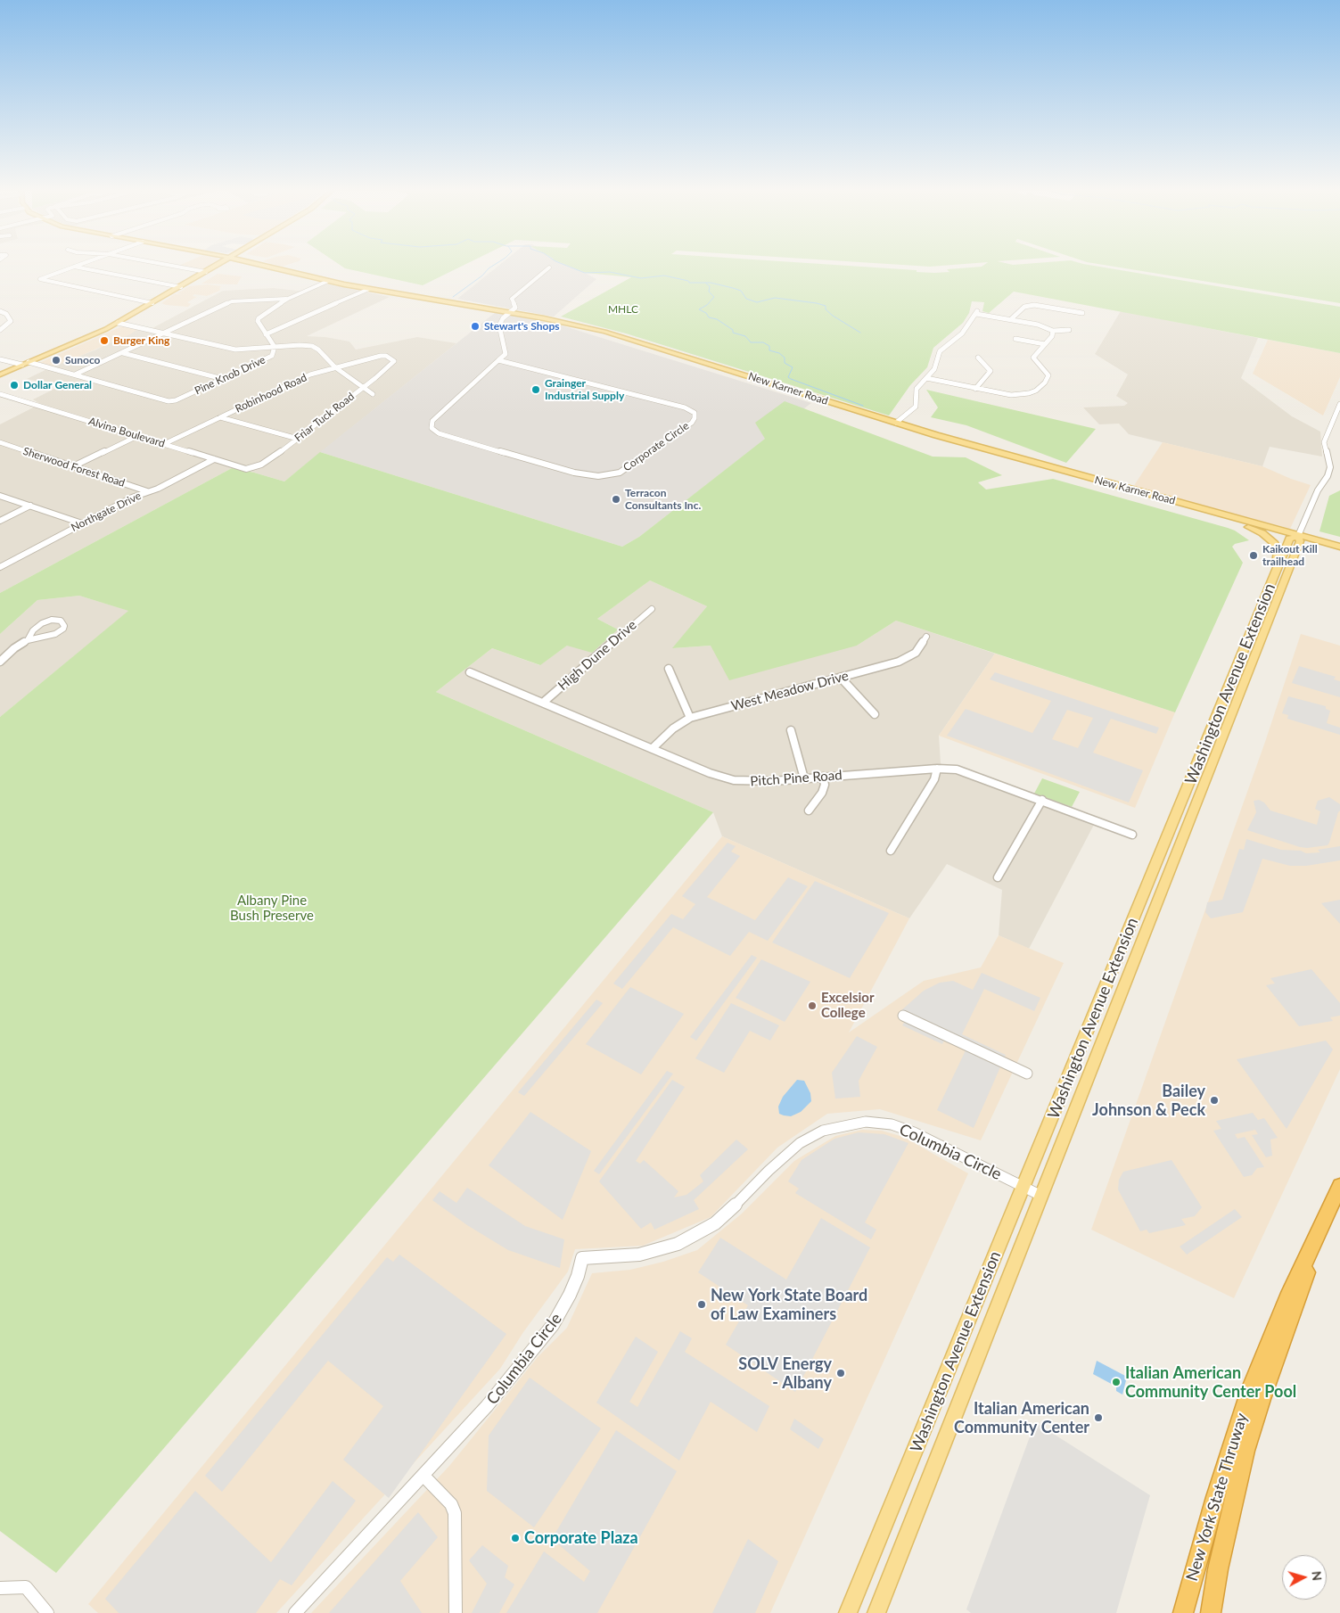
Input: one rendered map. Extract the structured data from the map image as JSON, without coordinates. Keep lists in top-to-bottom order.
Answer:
{
  "streets": {
    "highway": ["New York State Thruway"],
    "main road": ["New Karner Road", "Washington Avenue Extension"],
    "street": [
      "Pine Knob Drive",
      "Robinhood Road",
      "Friar Tuck Road",
      "Alvina Boulevard",
      "Corporate Circle",
      "Sherwood Forest Road",
      "Northgate Drive",
      "High Dune Drive",
      "West Meadow Drive",
      "Pitch Pine Road",
      "Columbia Circle"
    ]
  },
  "crossings": [
    ["Pine Knob Drive", "New Karner Road"],
    ["New Karner Road", "Washington Avenue Extension"],
    ["Robinhood Road", "Friar Tuck Road"],
    ["Robinhood Road", "Alvina Boulevard"],
    ["Friar Tuck Road", "Alvina Boulevard"],
    ["Alvina Boulevard", "Northgate Drive"],
    ["Sherwood Forest Road", "Northgate Drive"],
    ["High Dune Drive", "Pitch Pine Road"],
    ["Washington Avenue Extension", "Columbia Circle"],
    ["West Meadow Drive", "Pitch Pine Road"]
  ],
  "parks": ["MHLC", "Albany Pine Bush Preserve"],
  "places": [
    "Stewart's Shops",
    "Burger King",
    "Sunoco",
    "Dollar General",
    "Grainger Industrial Supply",
    "Terracon Consultants Inc.",
    "Kaikout Kill trailhead",
    "Excelsior College",
    "Bailey Johnson & Peck",
    "New York State Board of Law Examiners",
    "SOLV Energy - Albany",
    "Italian American Community Center Pool",
    "Italian American Community Center",
    "Corporate Plaza"
  ],
  "north": "right"
}
